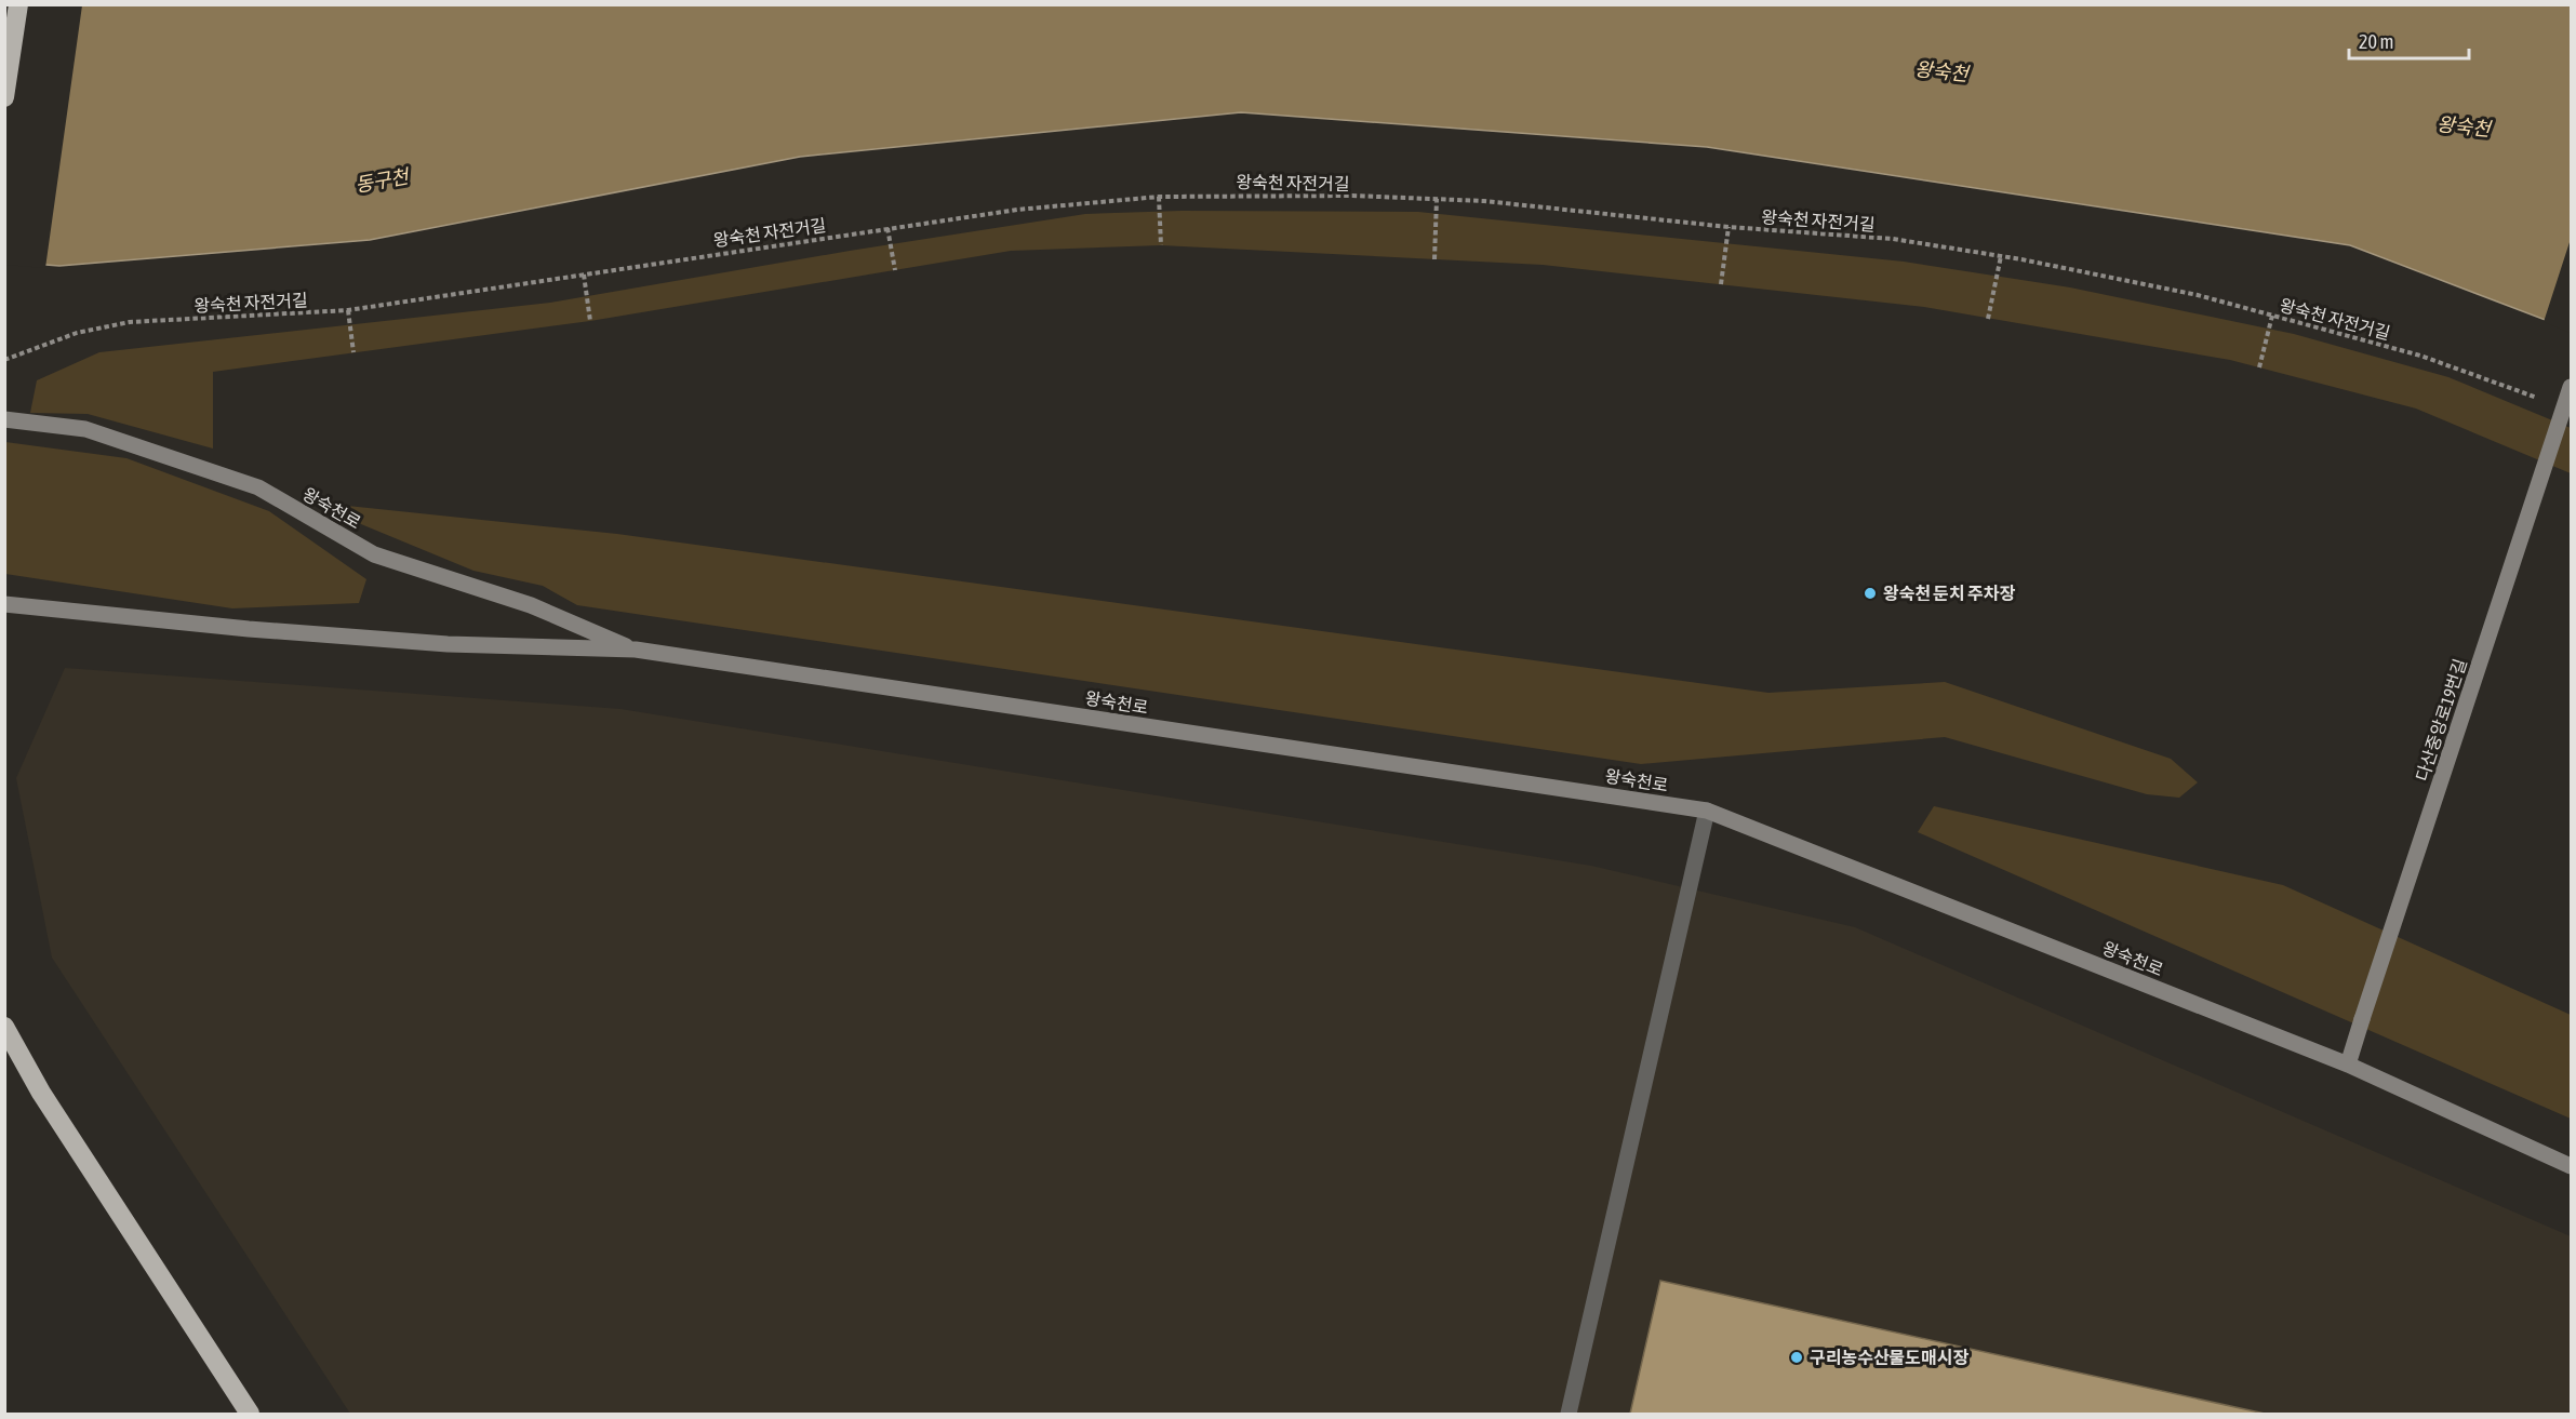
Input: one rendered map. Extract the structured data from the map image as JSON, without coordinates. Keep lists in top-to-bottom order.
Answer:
{
  "streets": {
    "street": ["왕숙천로", "다산중앙로19번길"],
    "path": ["왕숙천 자전거길"]
  },
  "crossings": [
    ["왕숙천로", "다산중앙로19번길"]
  ],
  "water": ["왕숙천", "동구천"],
  "places": ["왕숙천 둔치 주차장", "구리농수산물도매시장"],
  "scale_bar": "20 m"
}
